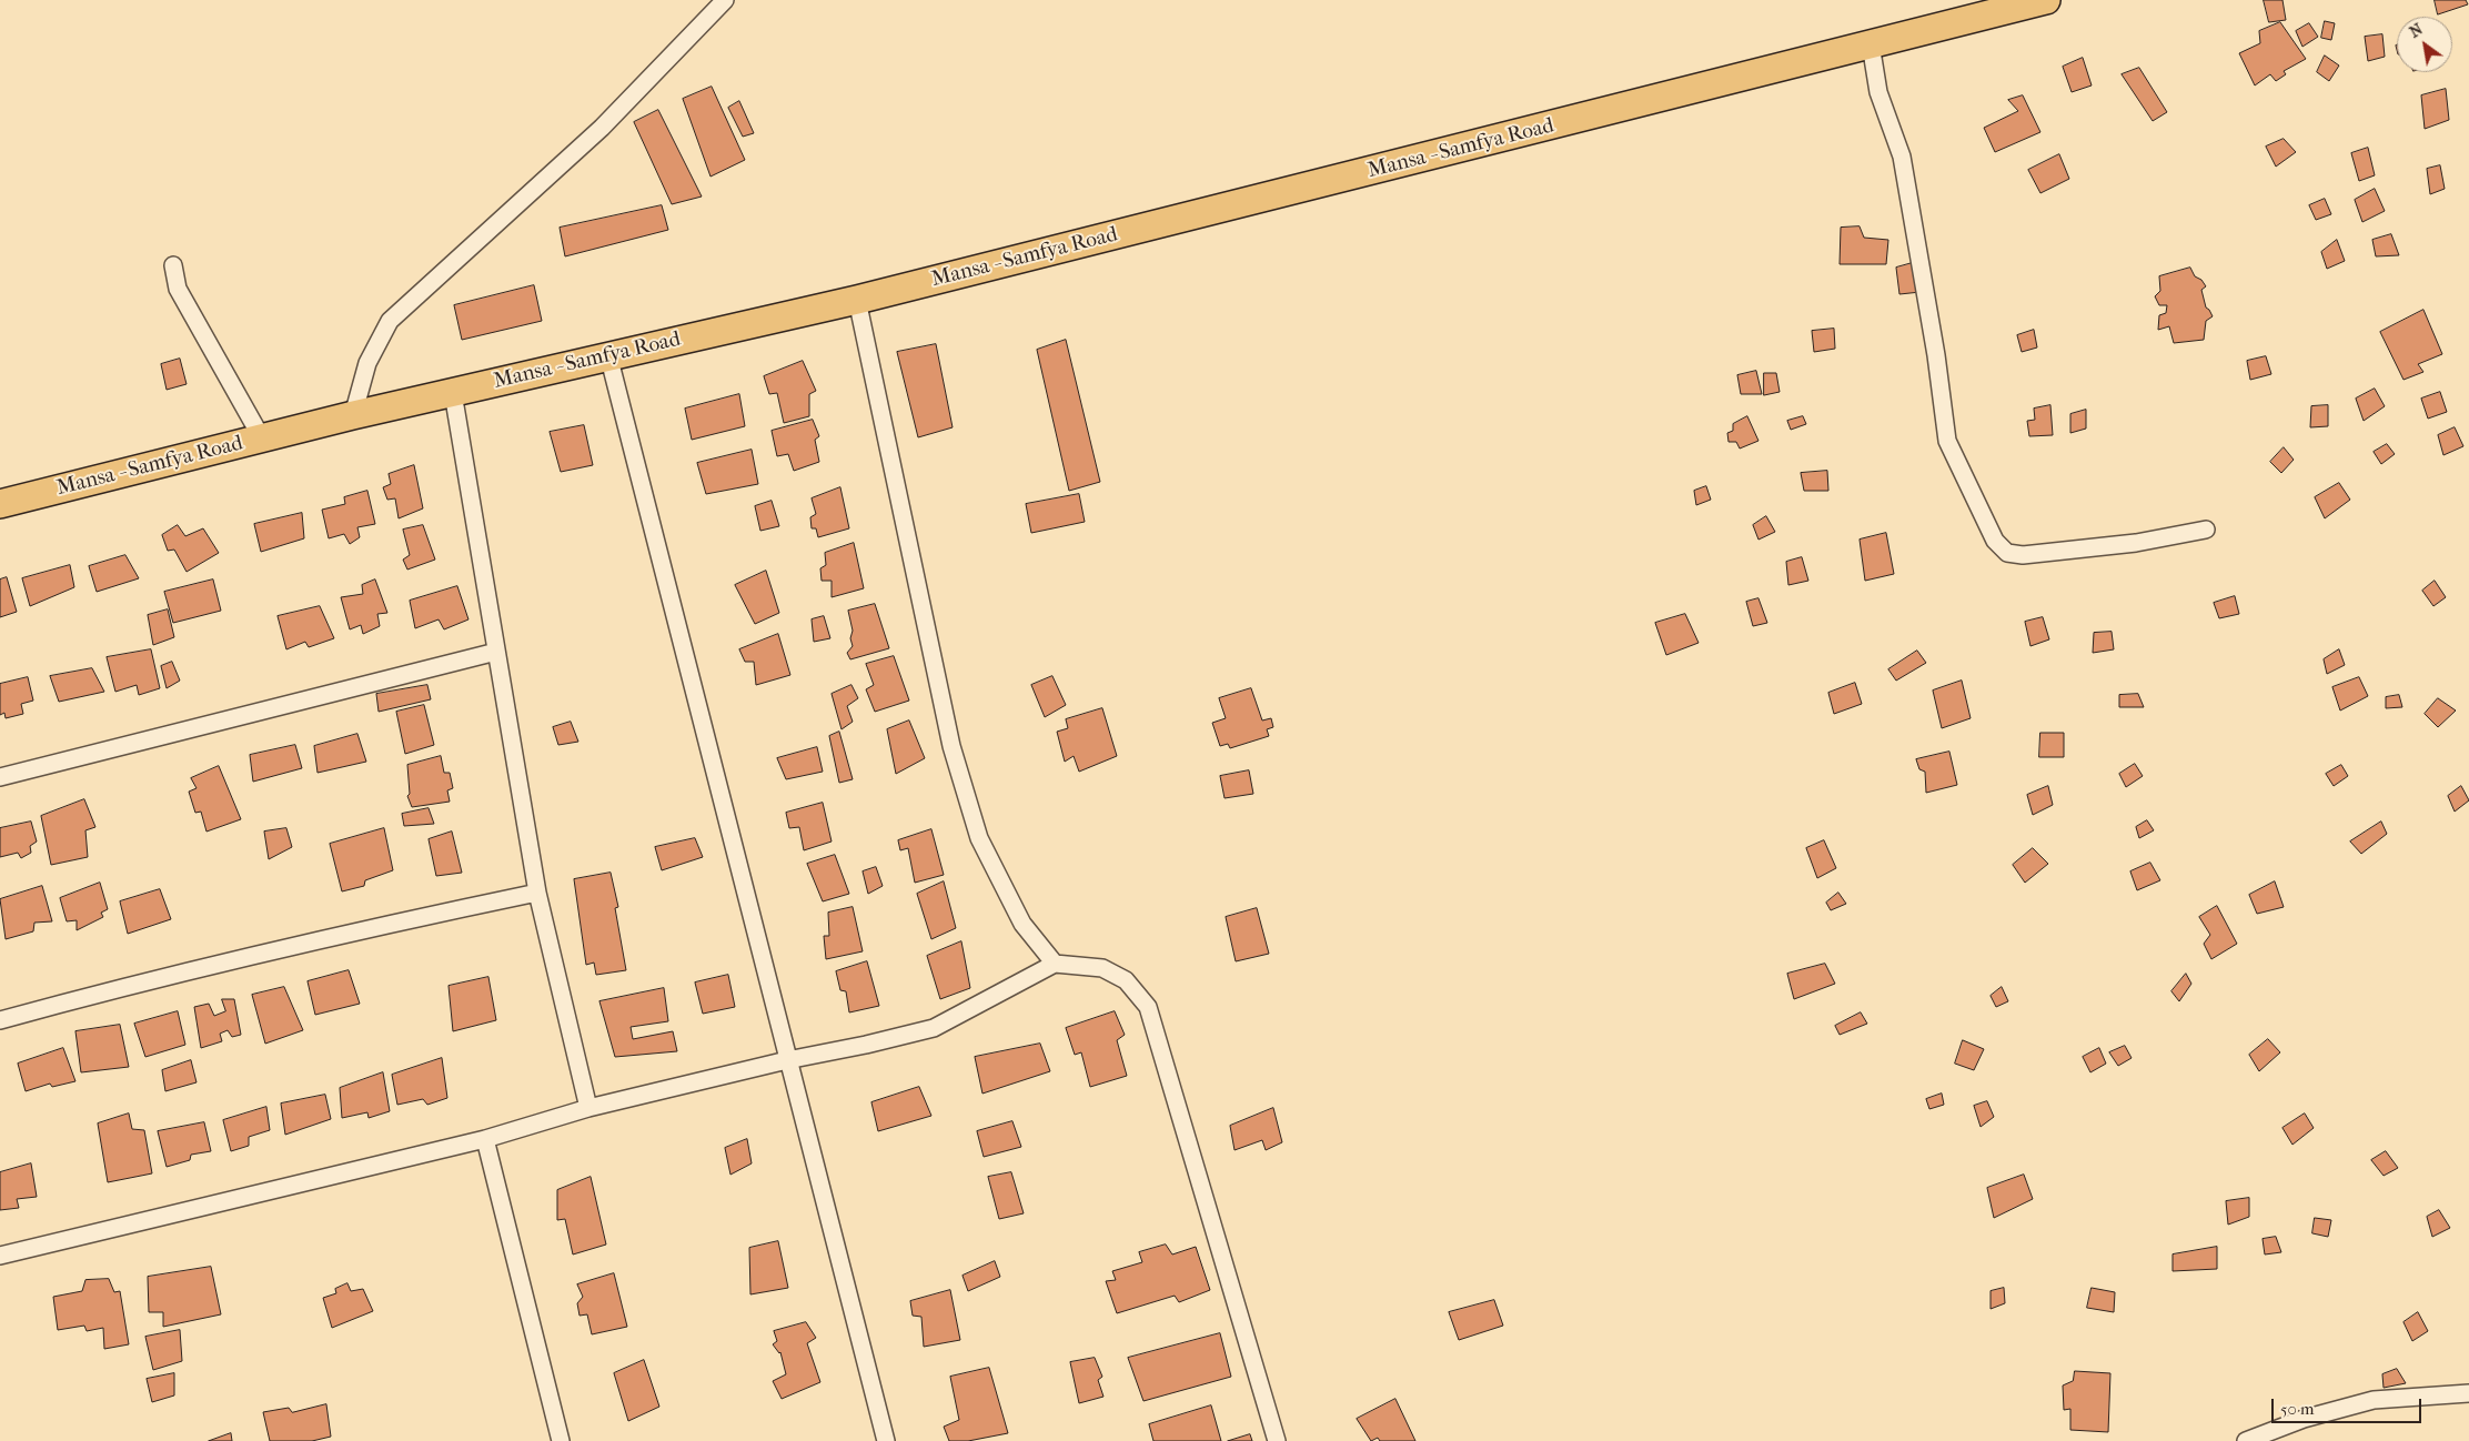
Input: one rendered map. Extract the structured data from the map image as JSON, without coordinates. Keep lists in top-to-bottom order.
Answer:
{
  "streets": {
    "main road": ["Mansa - Samfya Road"]
  },
  "scale_bar": "50 m",
  "north": "top left"
}
